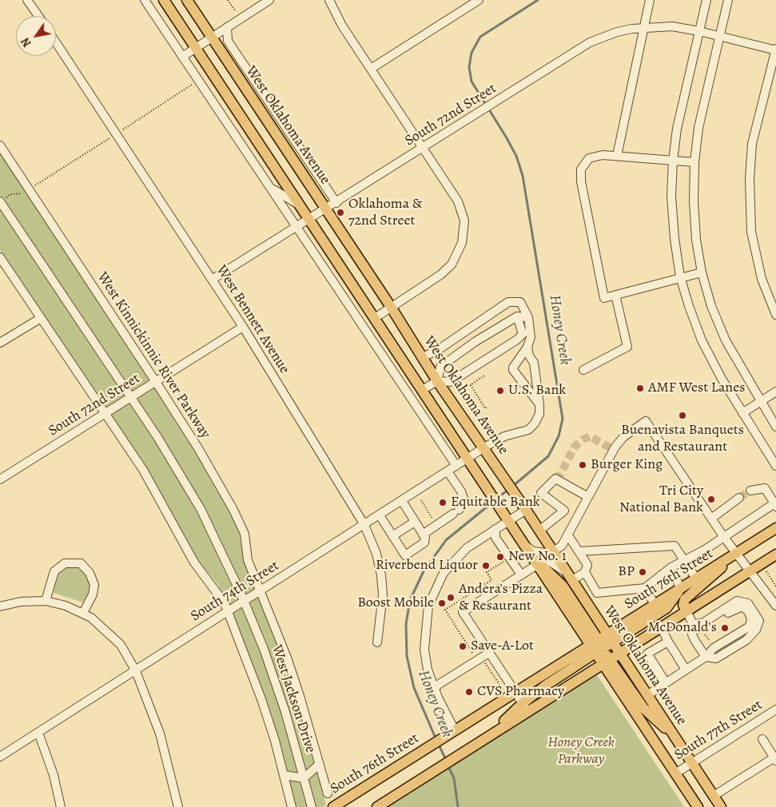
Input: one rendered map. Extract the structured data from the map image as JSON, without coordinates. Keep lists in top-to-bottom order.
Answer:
{
  "streets": {
    "main road": ["West Oklahoma Avenue", "South 76th Street"],
    "street": [
      "South 72nd Street",
      "West Bennett Avenue",
      "West Kinnickinnic River Parkway",
      "South 74th Street",
      "West Jackson Drive",
      "South 77th Street"
    ]
  },
  "crossings": [
    ["South 72nd Street", "West Oklahoma Avenue"],
    ["South 72nd Street", "West Bennett Avenue"],
    ["South 72nd Street", "West Kinnickinnic River Parkway"],
    ["West Oklahoma Avenue", "South 76th Street"],
    ["West Oklahoma Avenue", "South 74th Street"],
    ["West Oklahoma Avenue", "South 77th Street"],
    ["West Bennett Avenue", "South 74th Street"],
    ["West Kinnickinnic River Parkway", "South 74th Street"],
    ["West Kinnickinnic River Parkway", "West Jackson Drive"],
    ["South 74th Street", "West Jackson Drive"]
  ],
  "water": ["Honey Creek"],
  "parks": ["Honey Creek Parkway"],
  "places": [
    "Oklahoma & 72nd Street",
    "AMF West Lanes",
    "U.S. Bank",
    "Buenavista Banquets and Restaurant",
    "Burger King",
    "Tri City National Bank",
    "Equitable Bank",
    "New No. 1",
    "Riverbend Liquor",
    "BP",
    "Andera's Pizza & Resaurant",
    "Boost Mobile",
    "McDonald's",
    "Save-A-Lot",
    "CVS Pharmacy"
  ],
  "north": "bottom left"
}
